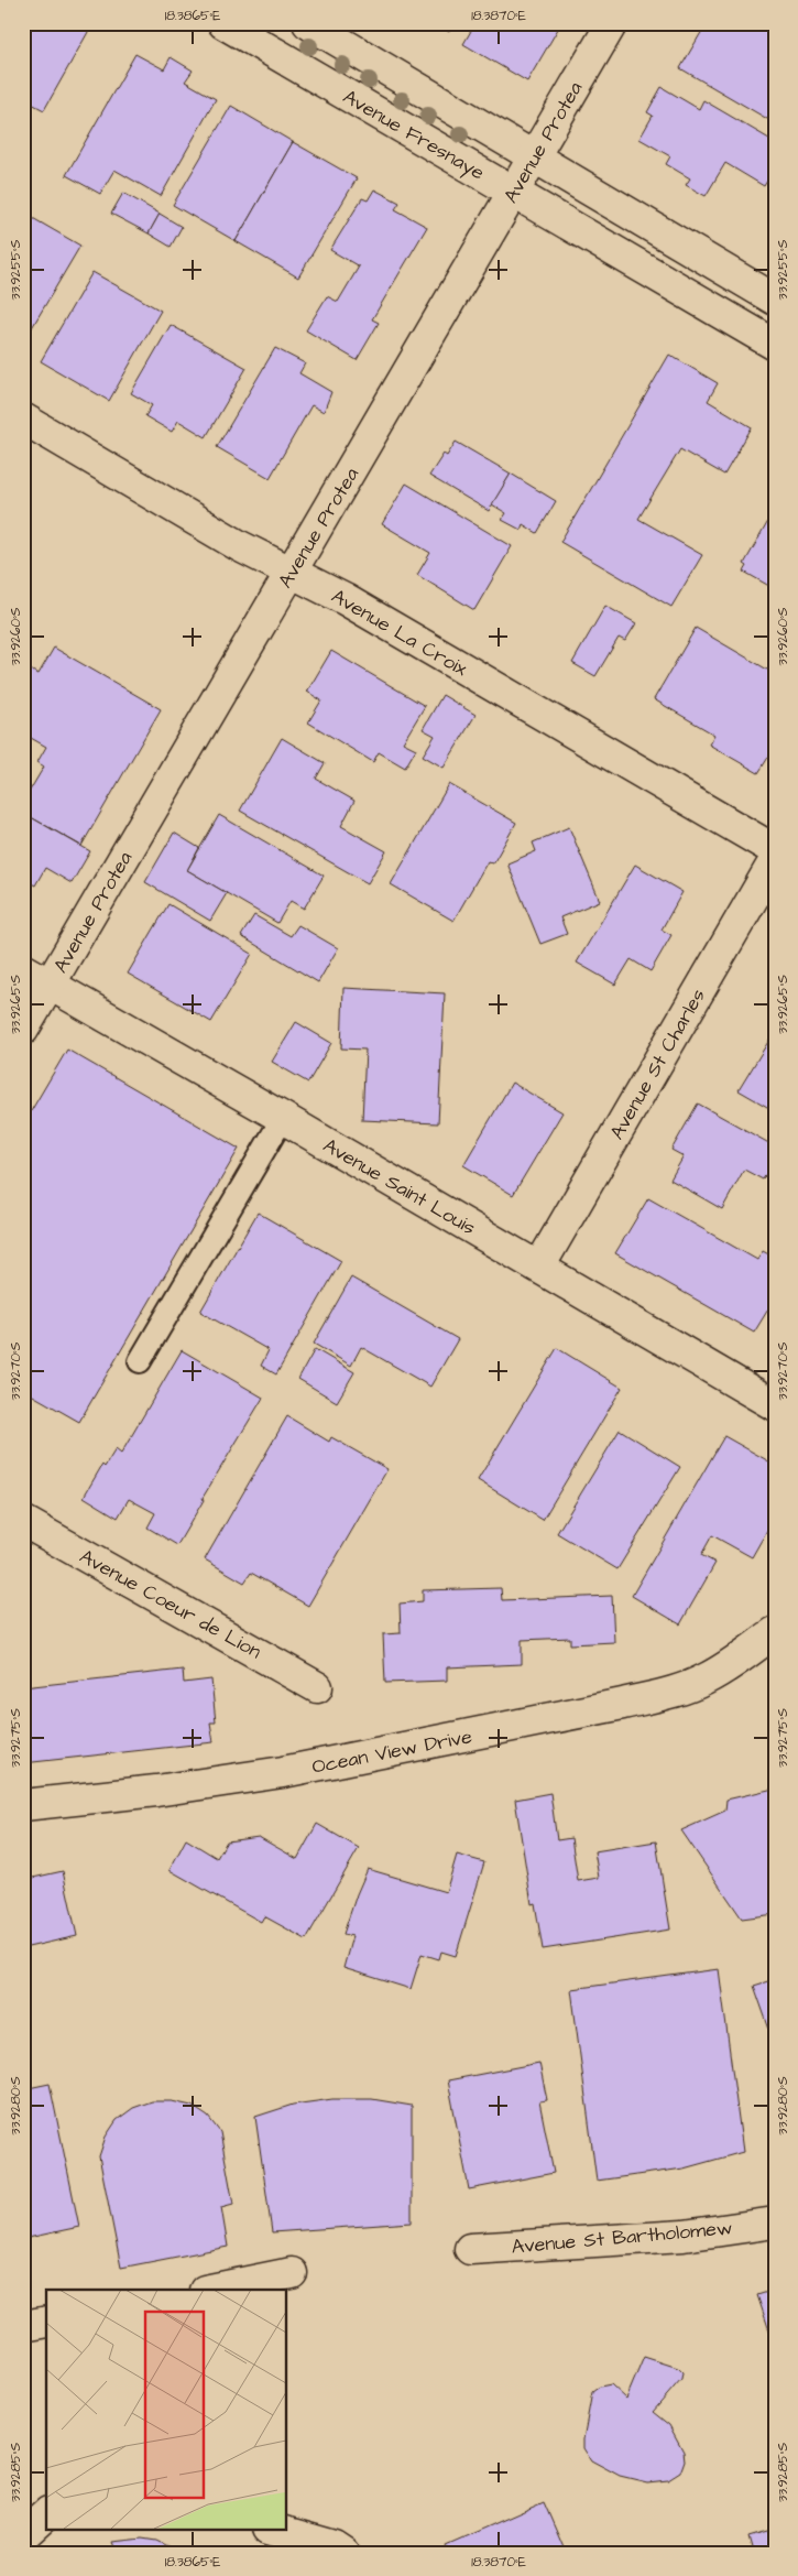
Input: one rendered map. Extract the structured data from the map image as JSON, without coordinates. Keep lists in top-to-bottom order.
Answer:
{
  "streets": {
    "street": [
      "Avenue Fresnaye",
      "Avenue Protea",
      "Avenue La Croix",
      "Avenue St Charles",
      "Avenue Saint Louis",
      "Avenue Coeur de Lion",
      "Ocean View Drive",
      "Avenue St Bartholomew"
    ]
  },
  "crossings": [
    ["Avenue Fresnaye", "Avenue Protea"],
    ["Avenue Protea", "Avenue La Croix"],
    ["Avenue Protea", "Avenue Saint Louis"],
    ["Avenue St Charles", "Avenue Saint Louis"]
  ],
  "coordinates": [
    "18.3865°E",
    "18.3870°E",
    "33.9255°S",
    "33.9260°S",
    "33.9265°S",
    "33.9270°S",
    "33.9275°S",
    "33.9280°S",
    "33.9285°S"
  ]
}
